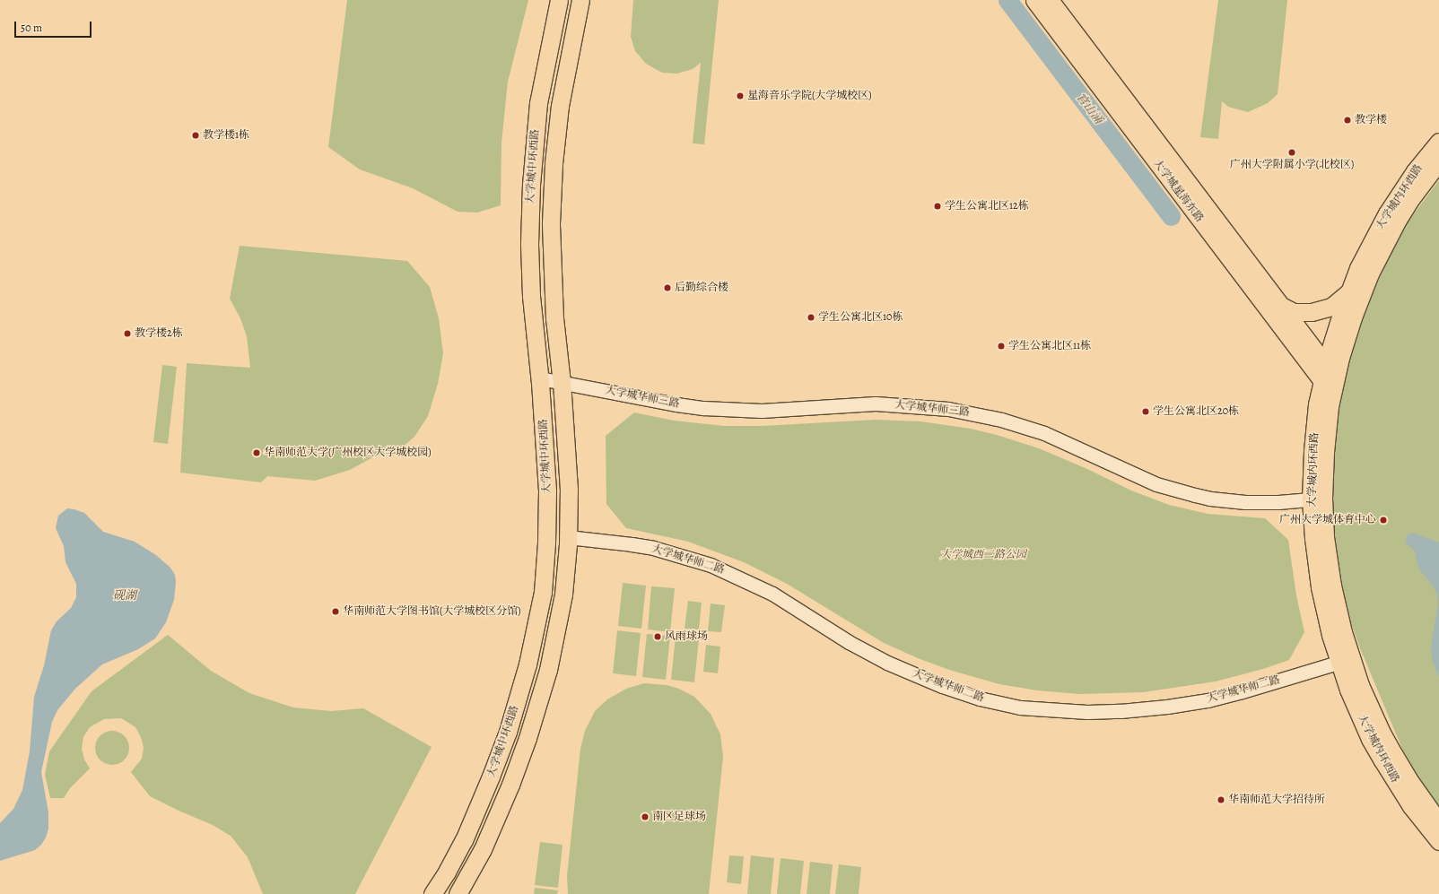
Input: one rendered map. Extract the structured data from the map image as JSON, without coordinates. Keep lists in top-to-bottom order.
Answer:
{
  "streets": {
    "main road": ["大学城中环西路", "大学城星海东路", "大学城内环西路"],
    "street": ["大学城华师三路", "大学城华师二路"]
  },
  "crossings": [
    ["大学城中环西路", "大学城华师三路"],
    ["大学城中环西路", "大学城华师二路"],
    ["大学城星海东路", "大学城内环西路"],
    ["大学城内环西路", "大学城华师三路"],
    ["大学城内环西路", "大学城华师二路"]
  ],
  "water": ["官山涌", "砚湖"],
  "parks": ["大学城西二路公园"],
  "places": [
    "星海音乐学院(大学城校区)",
    "教学楼",
    "教学楼1栋",
    "广州大学附属小学(北校区)",
    "学生公寓北区12栋",
    "后勤综合楼",
    "学生公寓北区10栋",
    "教学楼2栋",
    "学生公寓北区11栋",
    "学生公寓北区20栋",
    "华南师范大学(广州校区大学城校园)",
    "广州大学城体育中心",
    "华南师范大学图书馆(大学城校区分馆)",
    "风雨球场",
    "华南师范大学招待所",
    "南区足球场"
  ],
  "scale_bar": "50 m"
}
